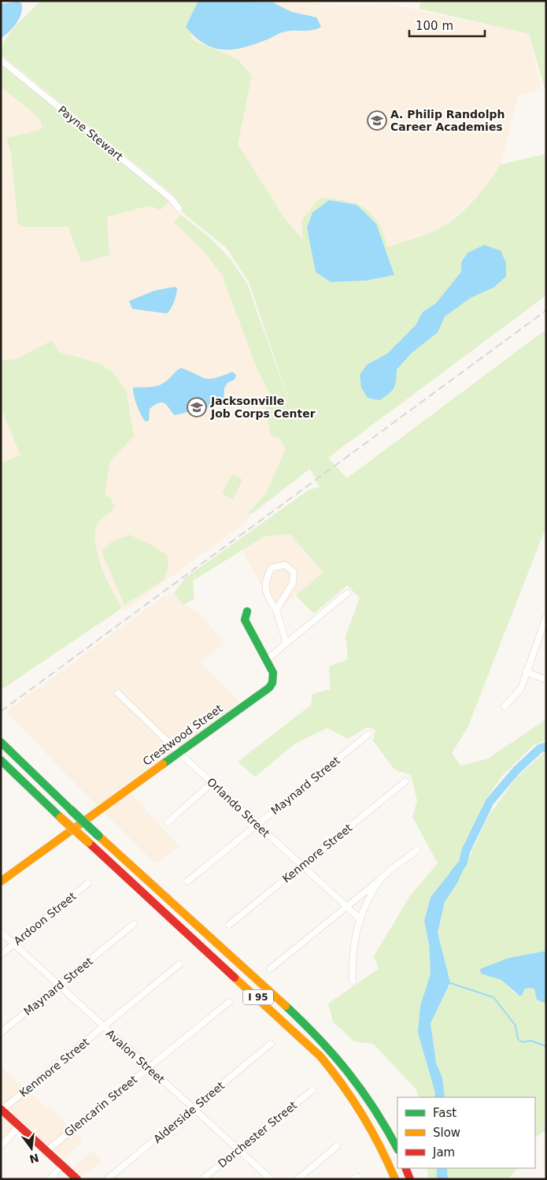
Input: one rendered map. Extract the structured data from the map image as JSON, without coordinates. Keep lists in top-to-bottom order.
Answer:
{
  "streets": {
    "main road": ["Crestwood Street", "I 95"],
    "street": [
      "Payne Stewart",
      "Maynard Street",
      "Orlando Street",
      "Kenmore Street",
      "Ardoon Street",
      "Avalon Street",
      "Glencarin Street",
      "Alderside Street",
      "Dorchester Street"
    ]
  },
  "crossings": [
    ["Crestwood Street", "Orlando Street"],
    ["Maynard Street", "Orlando Street"],
    ["Maynard Street", "Avalon Street"],
    ["Orlando Street", "Kenmore Street"],
    ["Kenmore Street", "Avalon Street"],
    ["Ardoon Street", "Avalon Street"],
    ["Avalon Street", "Glencarin Street"],
    ["Avalon Street", "Alderside Street"],
    ["Avalon Street", "Dorchester Street"]
  ],
  "places": {
    "school or university": ["A. Philip Randolph Career Academies", "Jacksonville Job Corps Center"]
  },
  "legend": ["Fast", "Slow", "Jam"],
  "scale_bar": "100 m",
  "north": "bottom"
}
